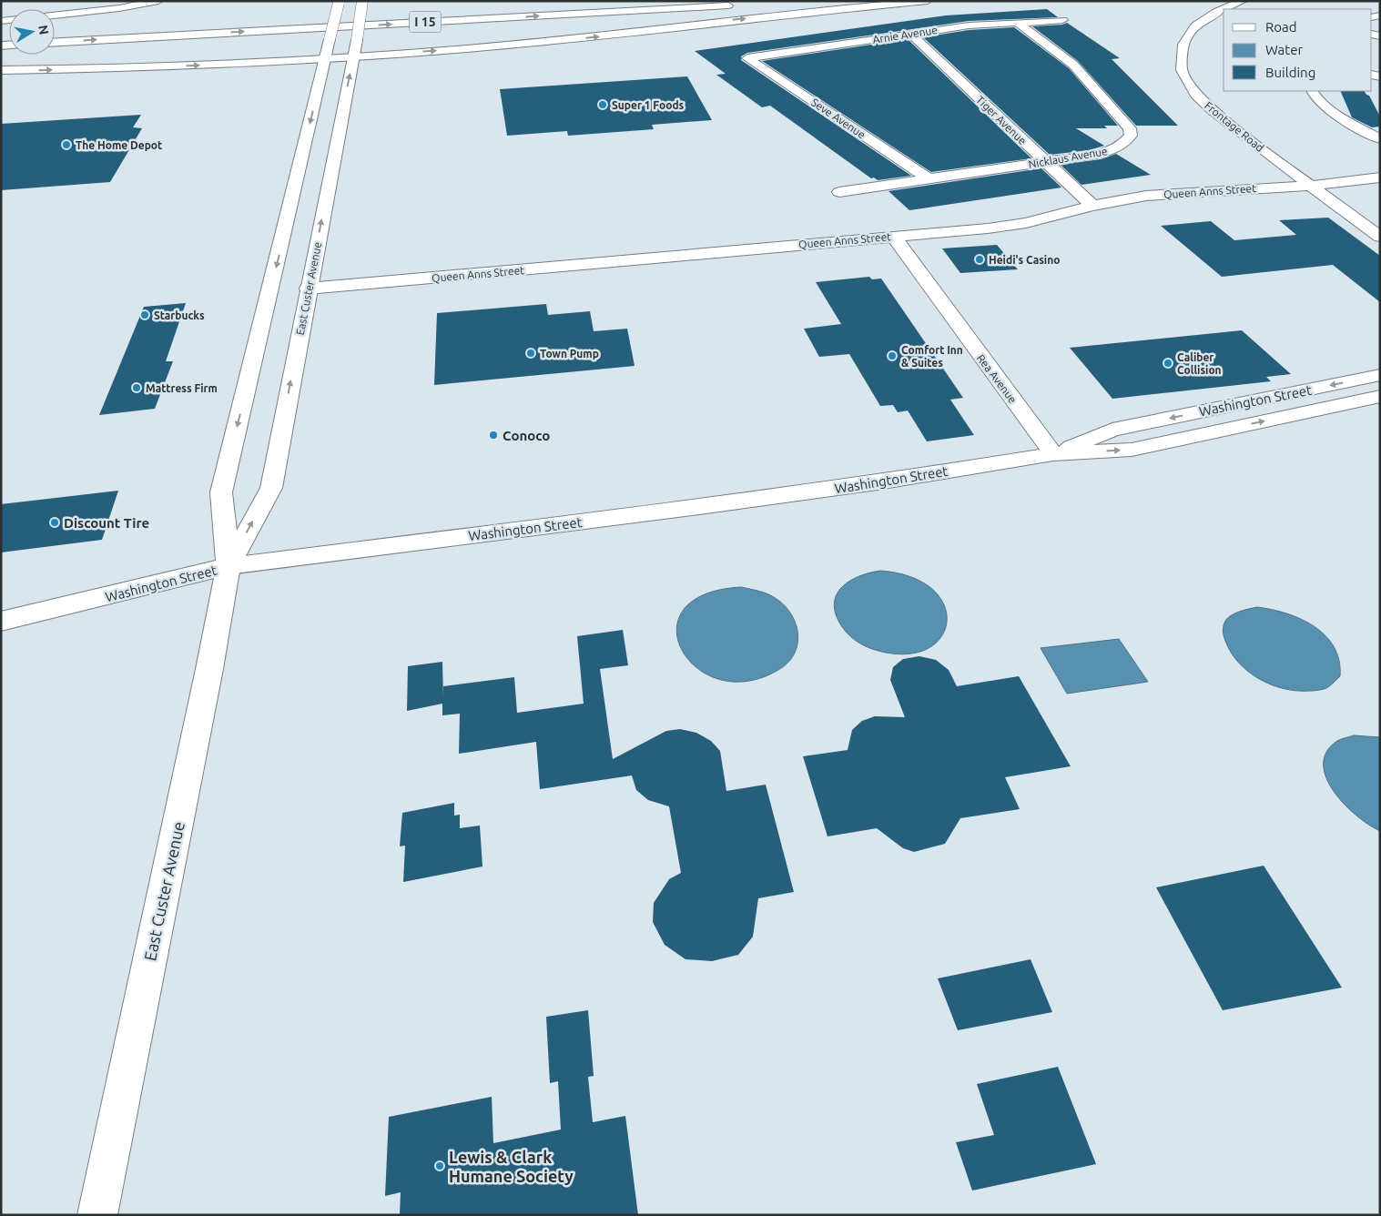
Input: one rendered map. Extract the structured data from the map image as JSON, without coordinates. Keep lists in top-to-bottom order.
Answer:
{
  "streets": {
    "main road": [
      "I 15",
      "Arnie Avenue",
      "Seve Avenue",
      "Tiger Avenue",
      "Frontage Road",
      "Nicklaus Avenue",
      "Queen Anns Street",
      "East Custer Avenue",
      "Rea Avenue",
      "Washington Street"
    ]
  },
  "crossings": [
    ["Arnie Avenue", "Seve Avenue"],
    ["Arnie Avenue", "Tiger Avenue"],
    ["Arnie Avenue", "Nicklaus Avenue"],
    ["Seve Avenue", "Nicklaus Avenue"],
    ["Tiger Avenue", "Nicklaus Avenue"],
    ["Tiger Avenue", "Queen Anns Street"],
    ["Frontage Road", "Queen Anns Street"],
    ["Queen Anns Street", "East Custer Avenue"],
    ["Queen Anns Street", "Rea Avenue"],
    ["East Custer Avenue", "Washington Street"],
    ["Rea Avenue", "Washington Street"]
  ],
  "places": [
    "Super 1 Foods",
    "The Home Depot",
    "Heidi's Casino",
    "Starbucks",
    "Town Pump",
    "Comfort Inn & Suites",
    "Caliber Collision",
    "Mattress Firm",
    "Conoco",
    "Discount Tire",
    "Lewis & Clark Humane Society"
  ],
  "legend": ["Road", "Water", "Building"],
  "north": "right"
}
